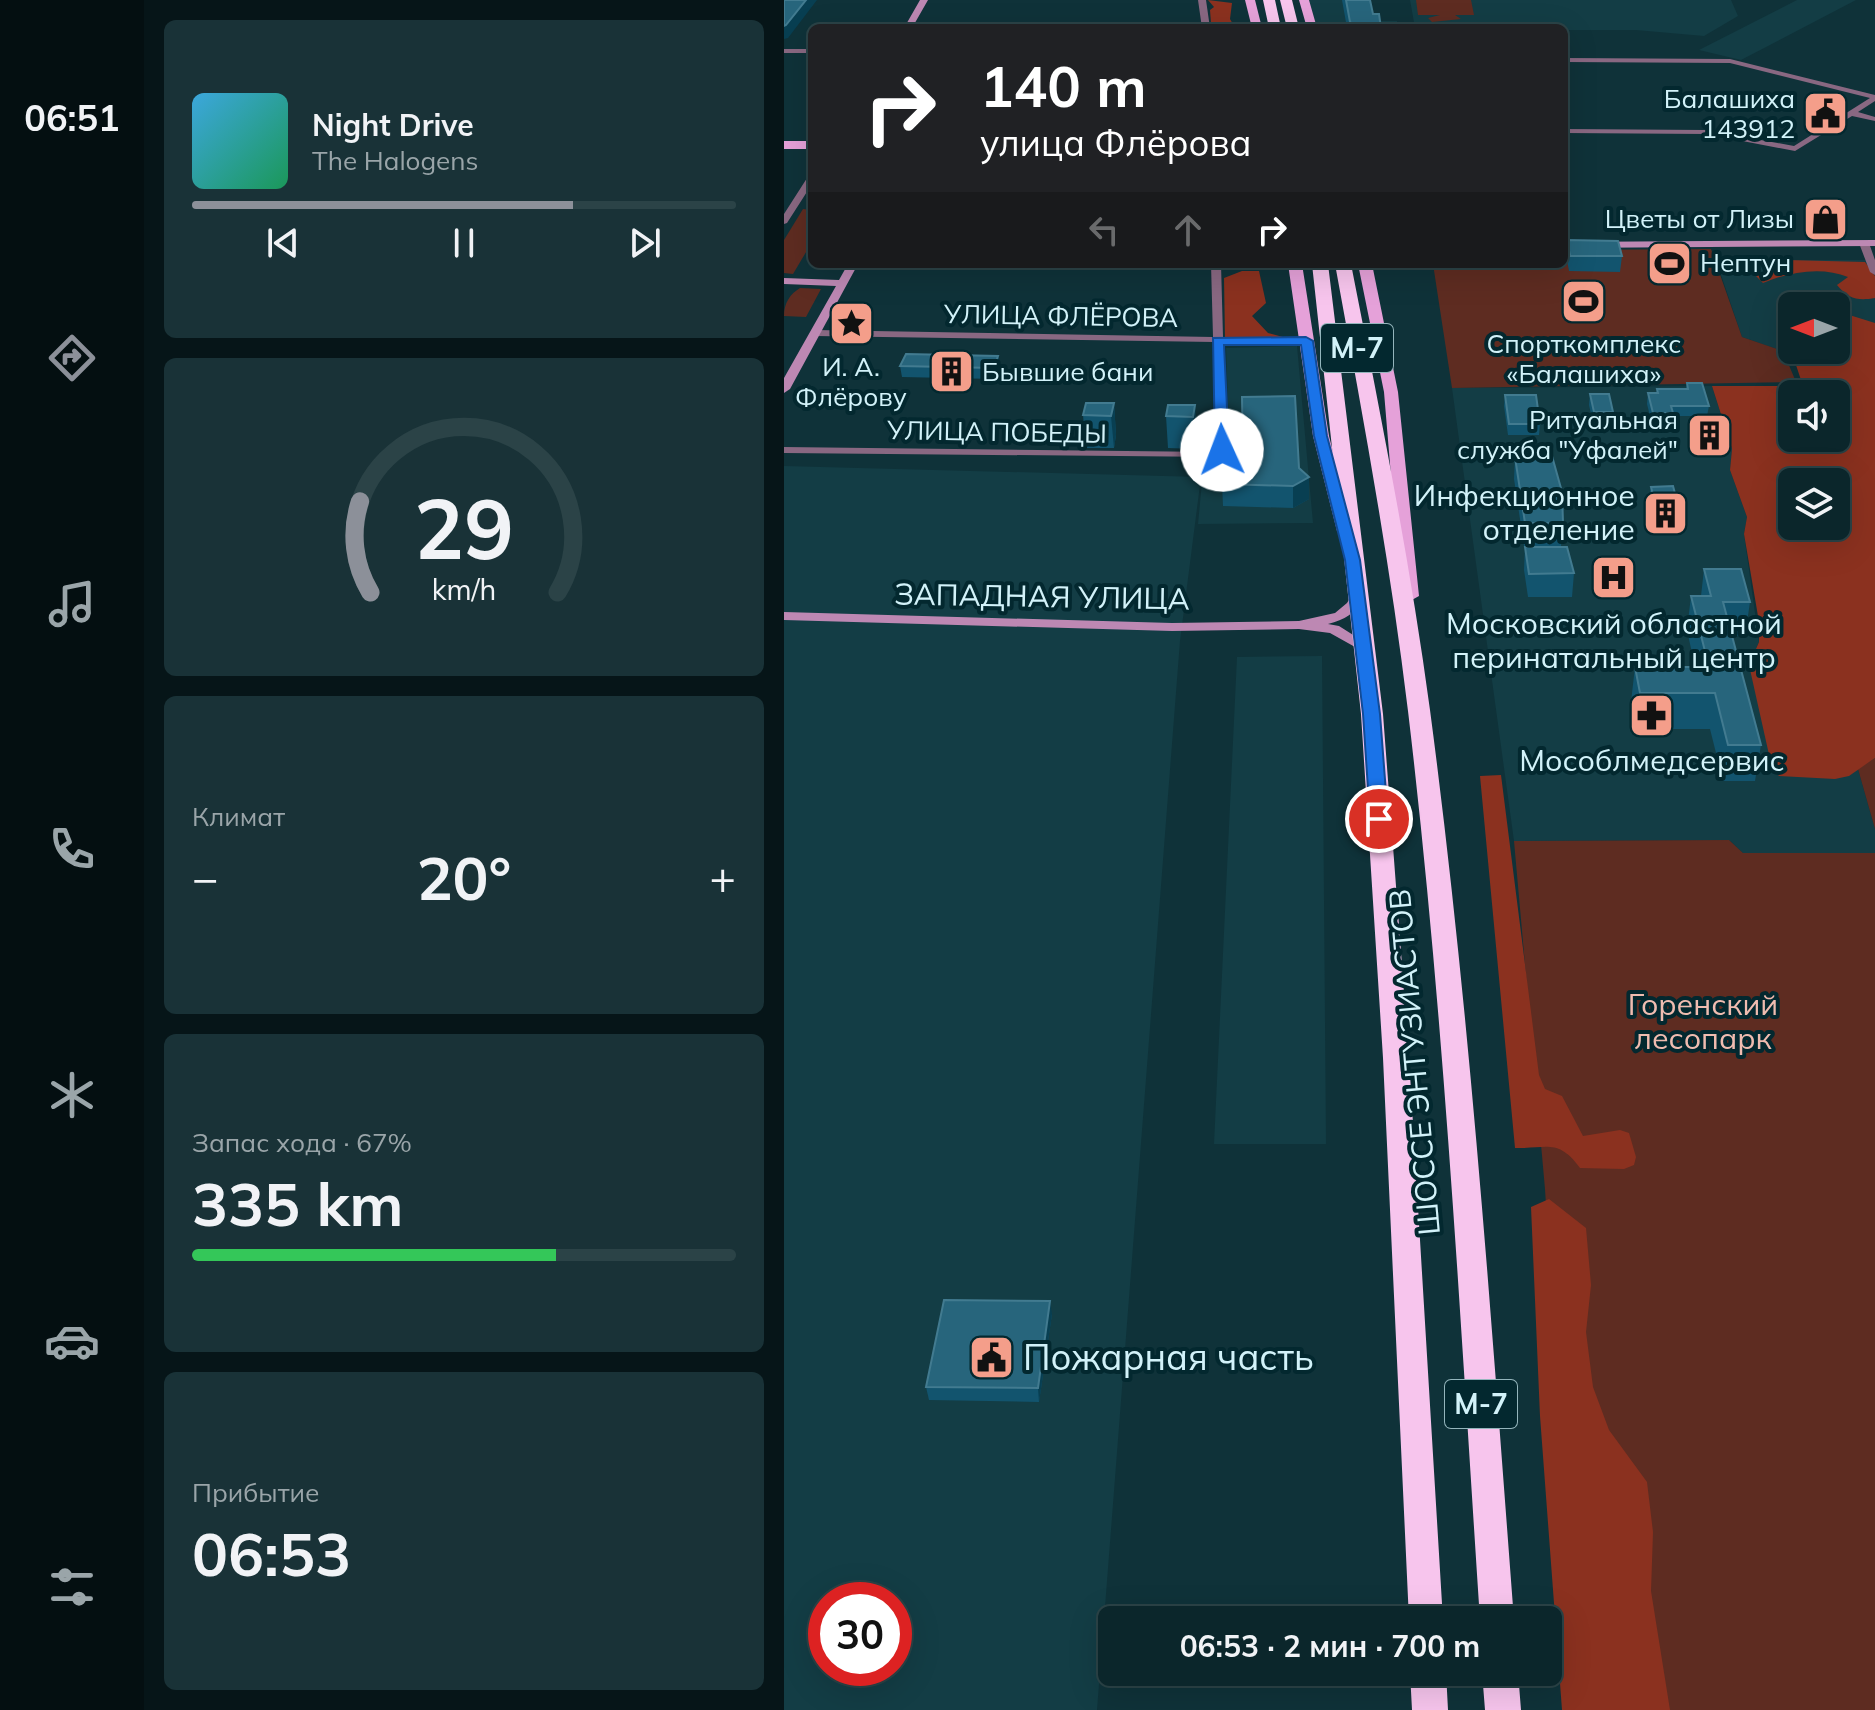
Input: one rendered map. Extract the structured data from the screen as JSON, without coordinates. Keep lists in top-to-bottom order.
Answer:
{
  "streets": {
    "highway": ["М-7", "ШОССЕ ЭНТУЗИАСТОВ"],
    "street": ["УЛИЦА ФЛЁРОВА", "УЛИЦА ПОБЕДЫ", "ЗАПАДНАЯ УЛИЦА"]
  },
  "crossings": [
    ["УЛИЦА ФЛЁРОВА", "УЛИЦА ПОБЕДЫ"],
    ["ЗАПАДНАЯ УЛИЦА", "ШОССЕ ЭНТУЗИАСТОВ"]
  ],
  "parks": ["Горенский лесопарк"],
  "places": {
    "public building": ["Балашиха 143912", "Пожарная часть"],
    "shop": ["Цветы от Лизы"],
    "sports": ["Нептун", "Спорткомплекс «Балашиха»"],
    "place": ["И. А. Флёрову"],
    "building": ["Бывшие бани", "Ритуальная служба \"Уфалей\"", "Инфекционное отделение"],
    "hospital": ["Московский областной перинатальный центр"],
    "pharmacy": ["Мособлмедсервис"]
  },
  "north": "left",
  "page": {
    "tabs": "06:51",
    "turn": ["140 m", "улица Флёрова"],
    "song": ["Night Drive", "The Halogens"],
    "tile": [
      "Климат",
      ["Запас хода · 67%", "335 km"],
      ["Прибытие", "06:53"]
    ],
    "heat": ["−", "20°", "+"],
    "limit": "30",
    "trip": "06:53 · 2 мин · 700 m",
    "gauge": ["29", "km/h"]
  }
}
